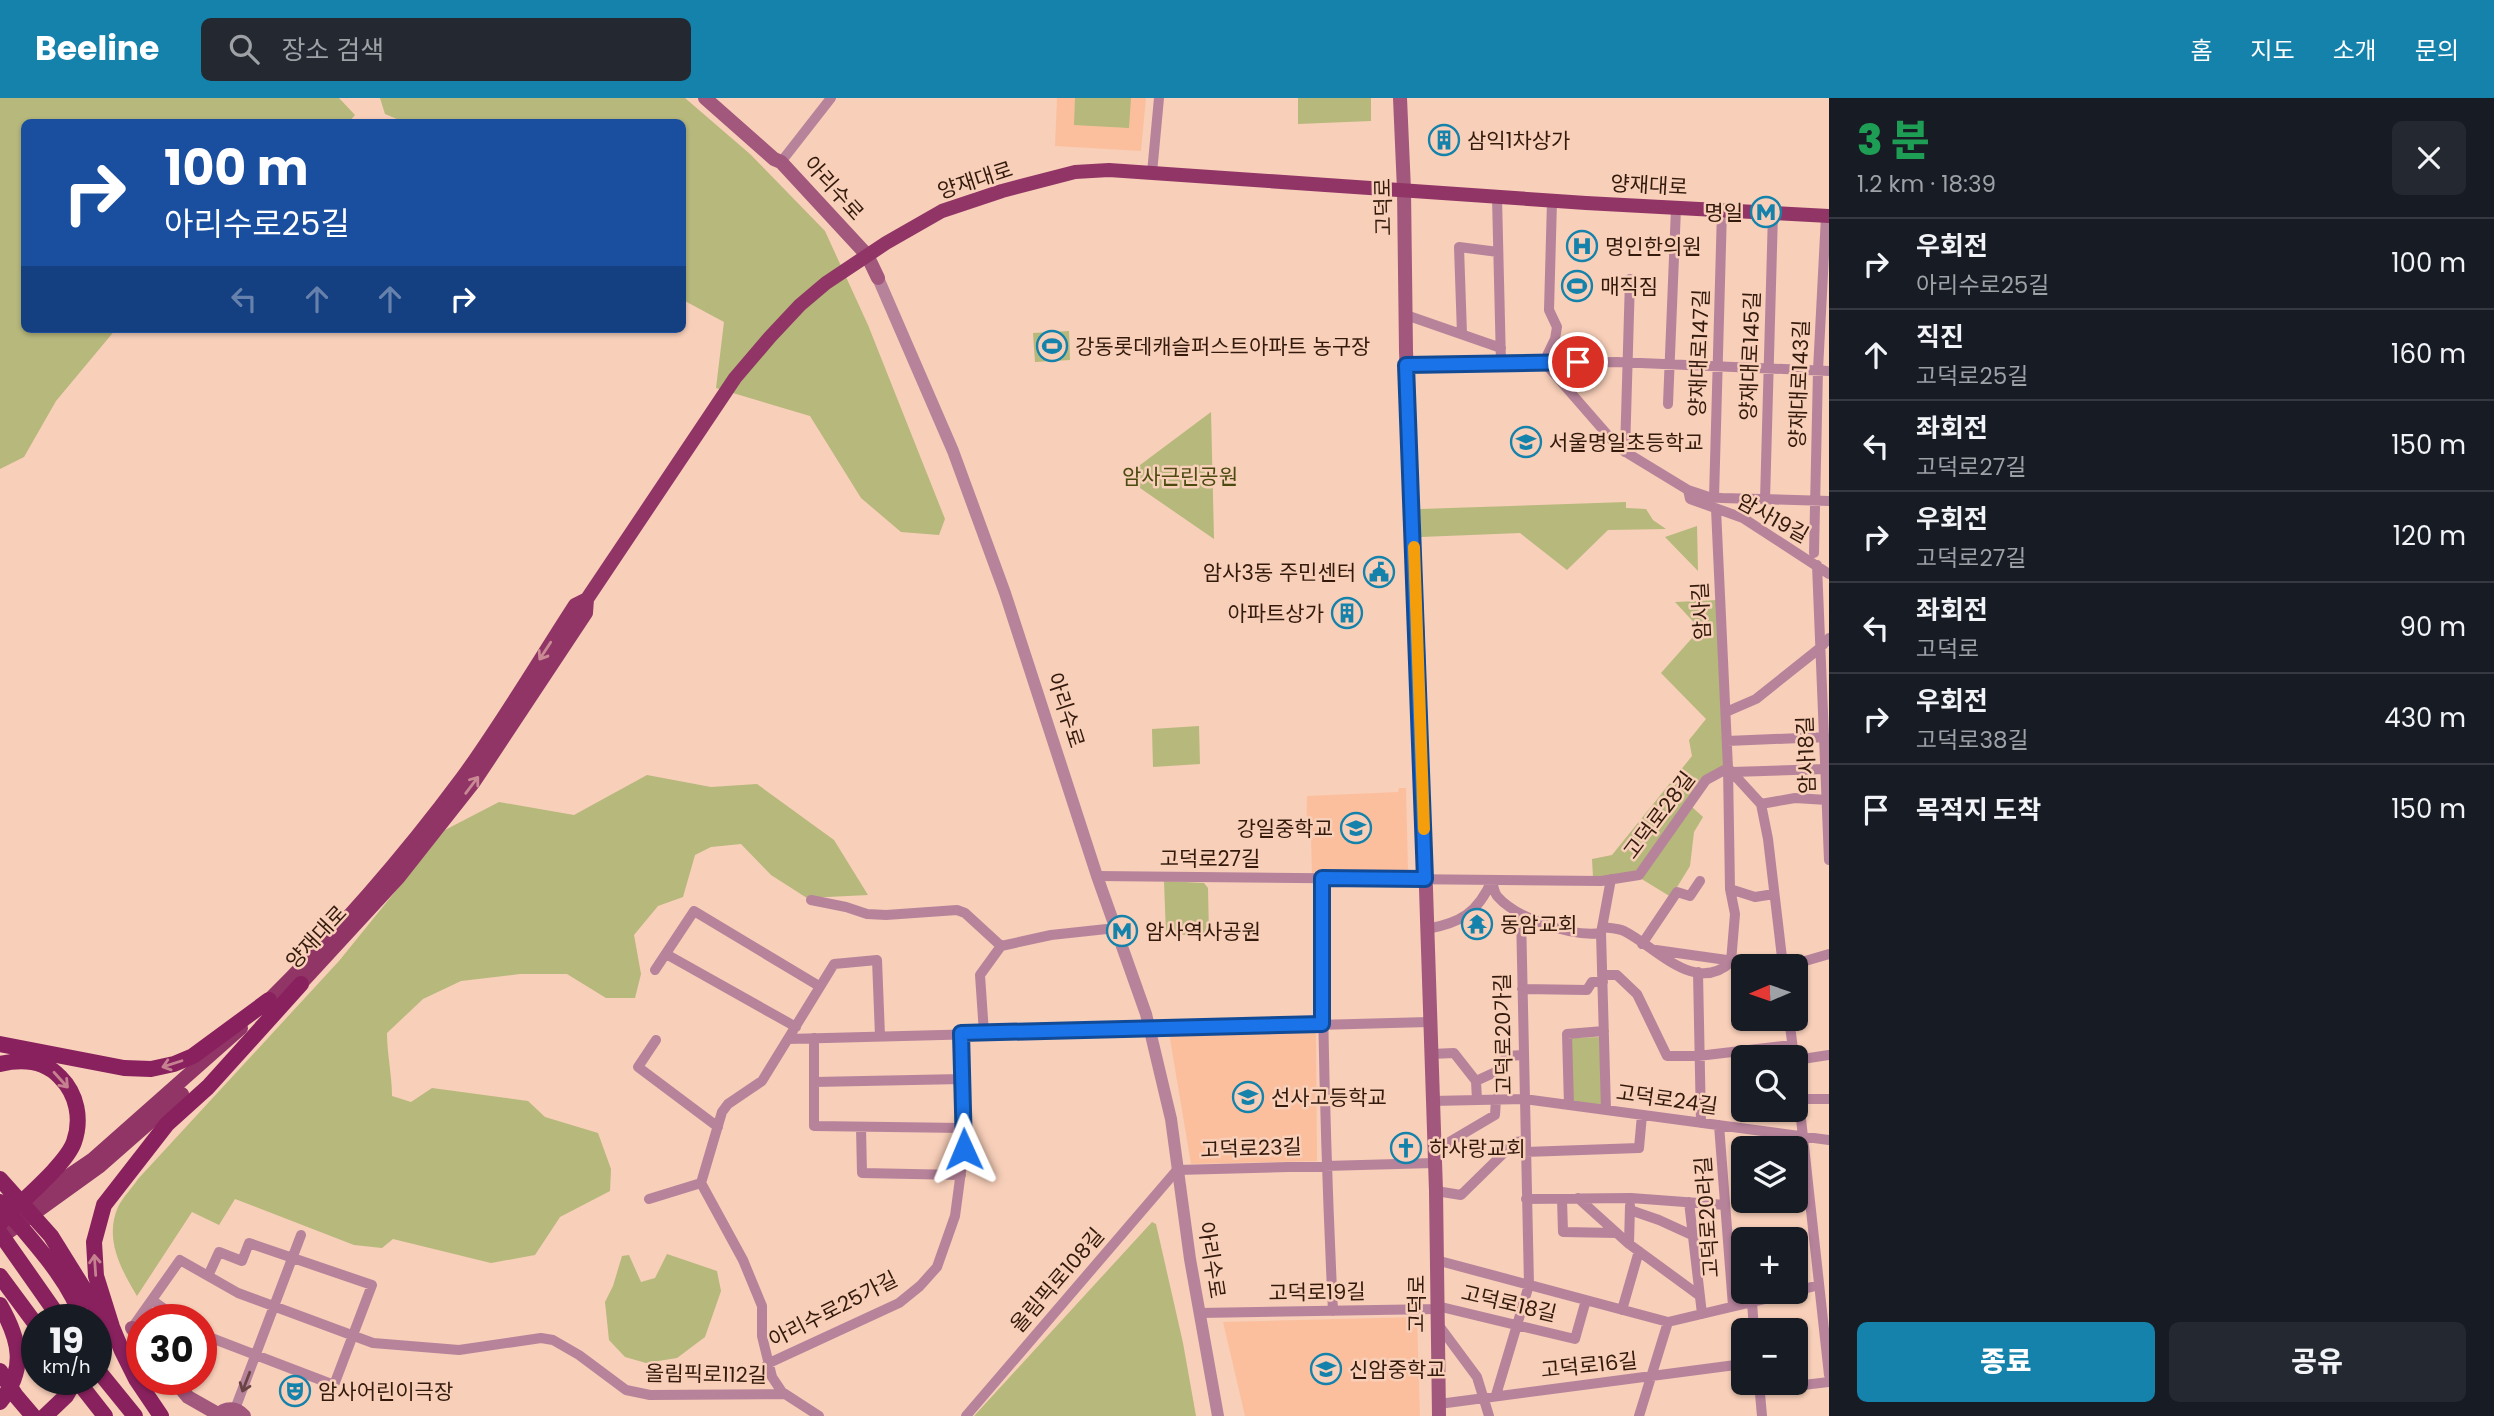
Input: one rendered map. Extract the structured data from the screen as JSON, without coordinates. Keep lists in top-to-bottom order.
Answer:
{
  "streets": {
    "main road": ["양재대로", "아리수로", "고덕로"],
    "street": [
      "양재대로147길",
      "양재대로145길",
      "양재대로143길",
      "암사19길",
      "암사길",
      "암사18길",
      "고덕로28길",
      "고덕로27길",
      "고덕로20가길",
      "고덕로24길",
      "고덕로23길",
      "고덕로20라길",
      "올림픽로108길",
      "고덕로19길",
      "고덕로18길",
      "아리수로25가길",
      "고덕로16길",
      "올림픽로112길"
    ]
  },
  "crossings": [
    ["양재대로", "아리수로"],
    ["양재대로", "고덕로"],
    ["양재대로", "양재대로147길"],
    ["양재대로", "양재대로145길"],
    ["양재대로", "양재대로143길"],
    ["아리수로", "고덕로27길"],
    ["아리수로", "고덕로23길"],
    ["아리수로", "올림픽로108길"],
    ["아리수로", "고덕로19길"],
    ["고덕로", "고덕로28길"],
    ["고덕로", "고덕로27길"],
    ["고덕로", "고덕로24길"],
    ["고덕로", "고덕로23길"],
    ["고덕로", "고덕로19길"],
    ["고덕로", "고덕로18길"],
    ["고덕로", "고덕로16길"],
    ["암사19길", "암사길"],
    ["암사길", "고덕로28길"],
    ["고덕로28길", "고덕로27길"],
    ["고덕로20가길", "고덕로24길"],
    ["고덕로20가길", "고덕로18길"],
    ["고덕로20가길", "고덕로16길"],
    ["고덕로24길", "고덕로20라길"],
    ["고덕로23길", "올림픽로108길"],
    ["고덕로23길", "고덕로19길"],
    ["고덕로19길", "고덕로18길"]
  ],
  "parks": ["암사근린공원"],
  "places": {
    "building": ["삼익1차상가", "아파트상가"],
    "metro station": ["명일", "암사역사공원"],
    "hospital": ["명인한의원"],
    "sports": ["매직짐", "강동롯데캐슬퍼스트아파트 농구장"],
    "school or university": [
      "서울명일초등학교",
      "강일중학교",
      "선사고등학교",
      "신암중학교"
    ],
    "public building": ["암사3동 주민센터"],
    "temple": ["동암교회"],
    "church": ["하사랑교회"],
    "theatre": ["암사어린이극장"]
  },
  "north": "left",
  "page": {
    "header": "Beeline",
    "search": "장소 검색",
    "nav": [
      "홈",
      "지도",
      "소개",
      "문의"
    ],
    "heading": ["3 분", "1.2 km · 18:39"],
    "turn": ["100 m", "아리수로25길"],
    "list": [
      {
        "name": "우회전",
        "note": "아리수로25길",
        "value": "100 m"
      },
      {
        "name": "직진",
        "note": "고덕로25길",
        "value": "160 m"
      },
      {
        "name": "좌회전",
        "note": "고덕로27길",
        "value": "150 m"
      },
      {
        "name": "우회전",
        "note": "고덕로27길",
        "value": "120 m"
      },
      {
        "name": "좌회전",
        "note": "고덕로",
        "value": "90 m"
      },
      {
        "name": "우회전",
        "note": "고덕로38길",
        "value": "430 m"
      },
      {
        "name": "목적지 도착",
        "value": "150 m"
      }
    ],
    "map_buttons": ["+", "−"],
    "speed": "19 km/h",
    "limit": "30",
    "buttons": ["종료", "공유"]
  }
}
